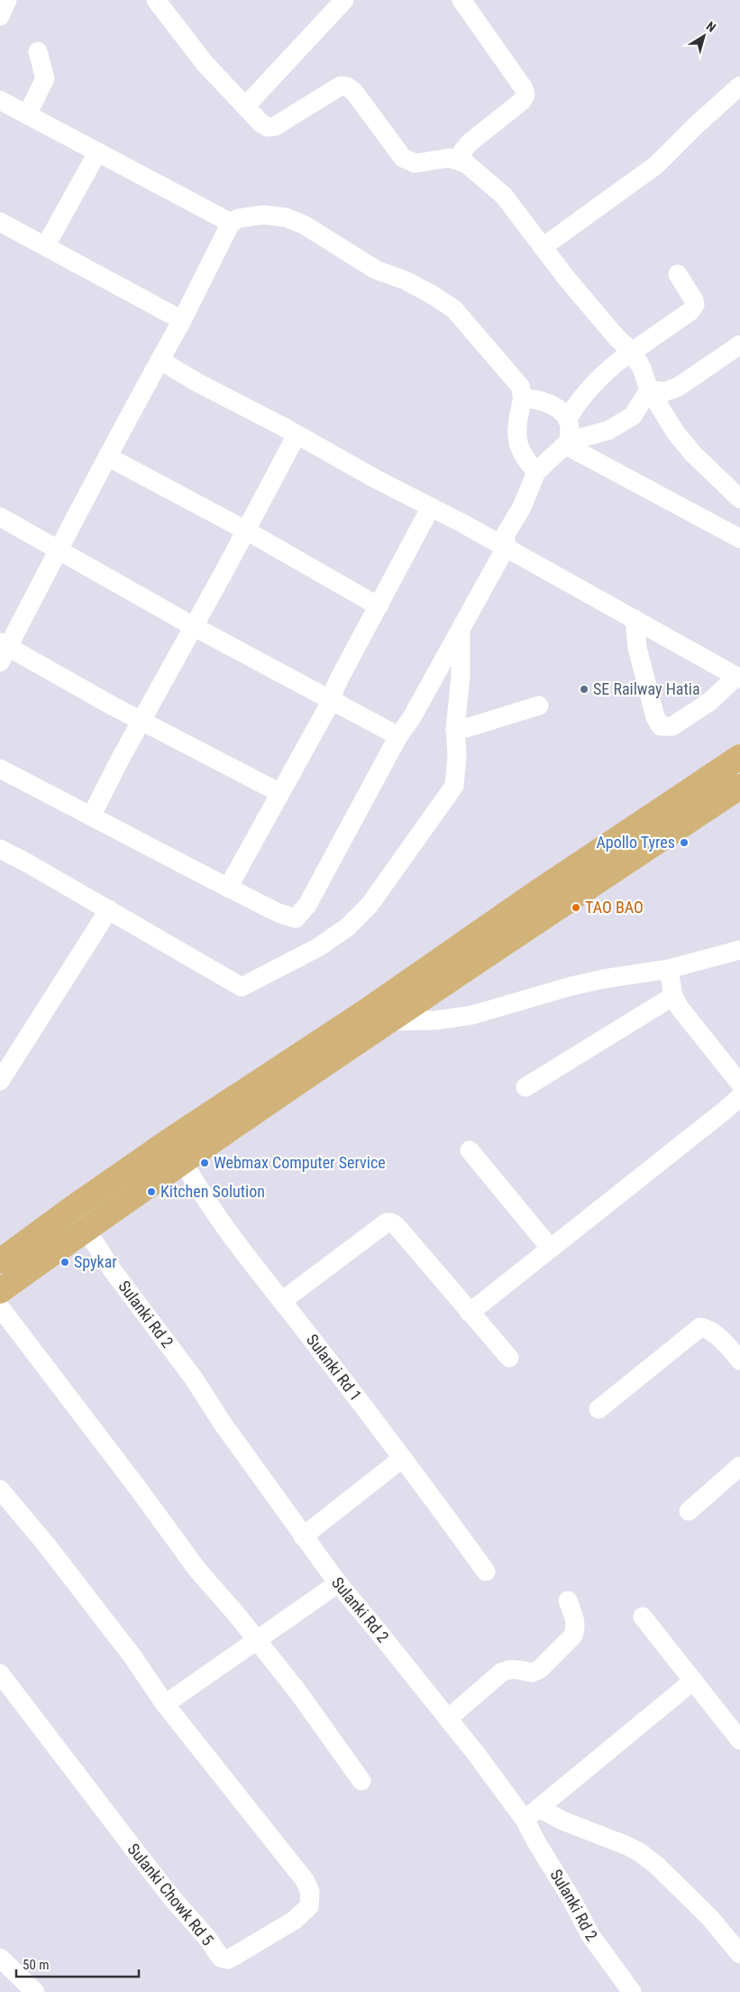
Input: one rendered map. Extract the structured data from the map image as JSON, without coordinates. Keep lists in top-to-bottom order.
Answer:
{
  "streets": {
    "street": ["Sulanki Rd 2", "Sulanki Rd 1", "Sulanki Chowk Rd 5"]
  },
  "places": [
    "SE Railway Hatia",
    "Apollo Tyres",
    "TAO BAO",
    "Webmax Computer Service",
    "Kitchen Solution",
    "Spykar"
  ],
  "scale_bar": "50 m",
  "north": "top right"
}
